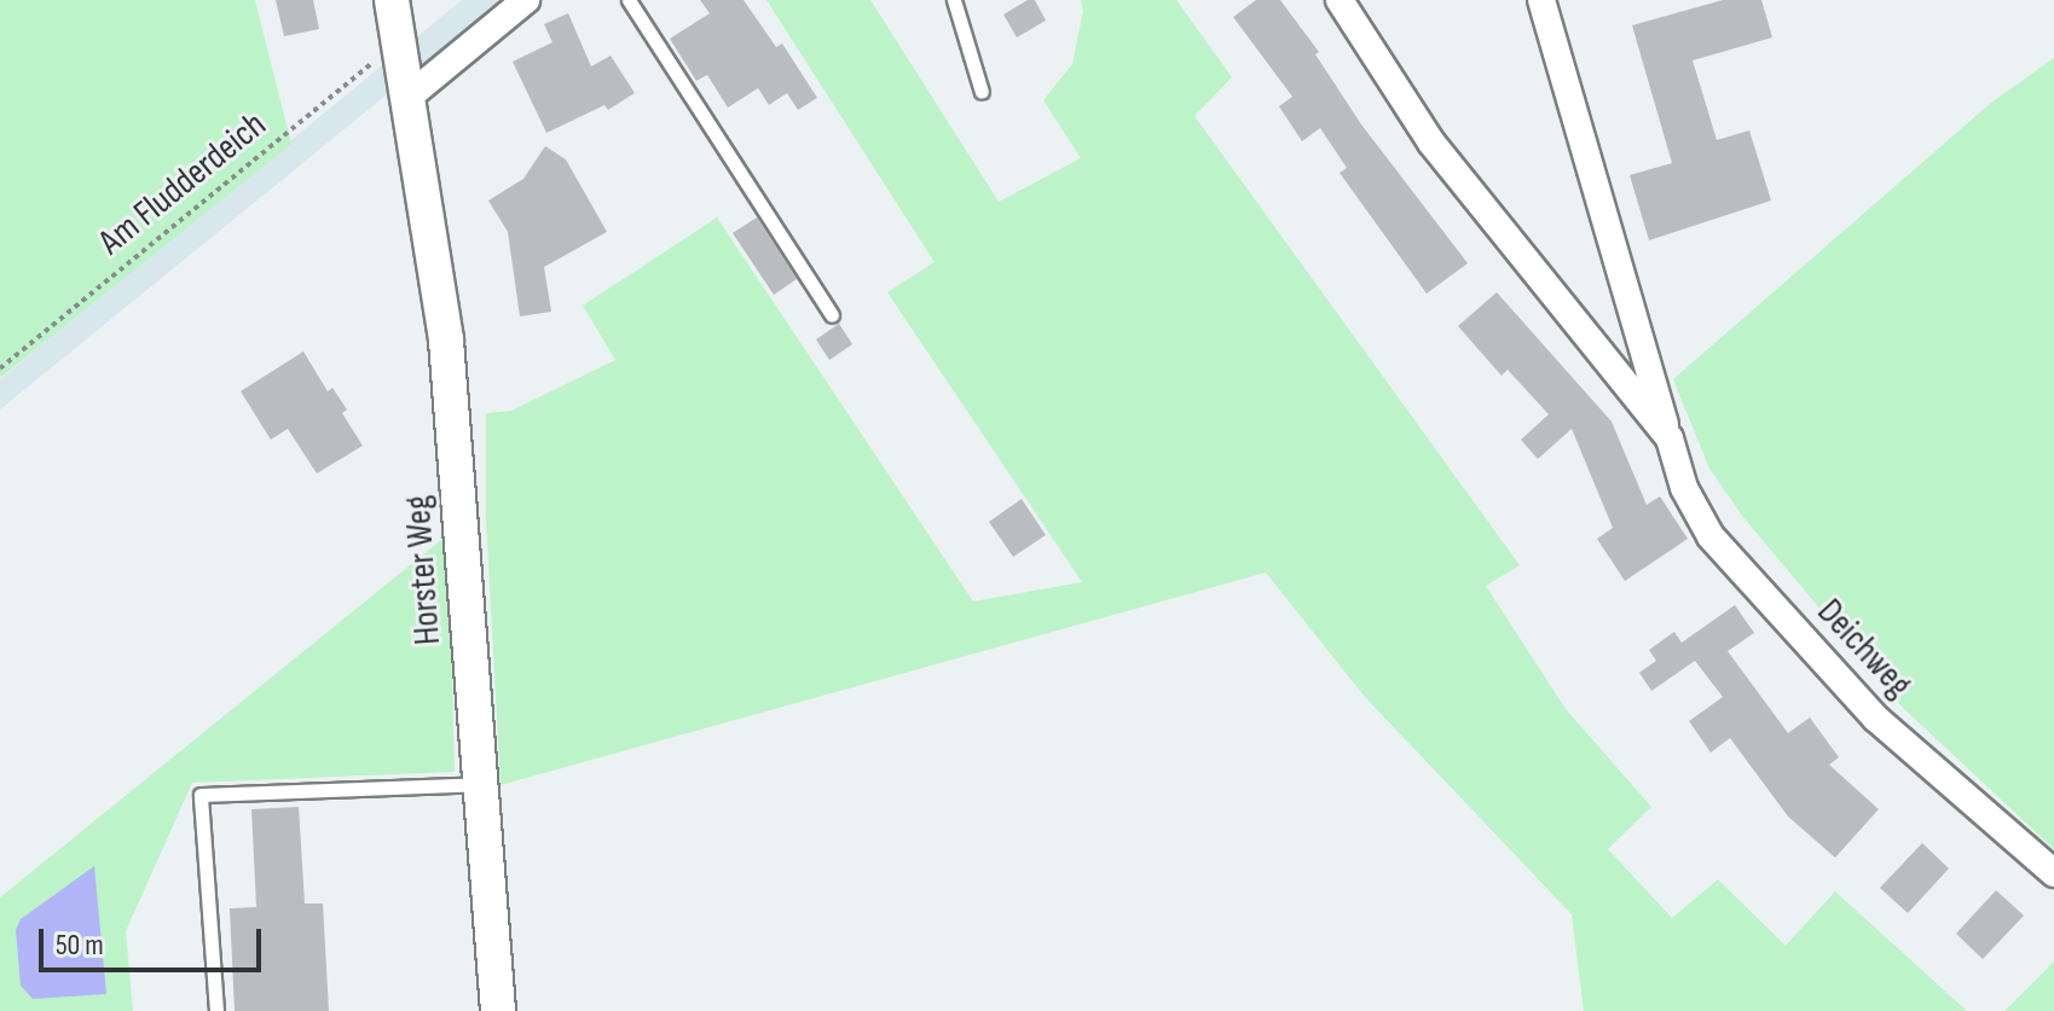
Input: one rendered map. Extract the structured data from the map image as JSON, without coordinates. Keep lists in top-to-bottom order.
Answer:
{
  "streets": {
    "street": ["Horster Weg", "Deichweg"],
    "path": ["Am Fludderdeich"]
  },
  "crossings": [
    ["Am Fludderdeich", "Horster Weg"]
  ],
  "scale_bar": "50 m"
}
